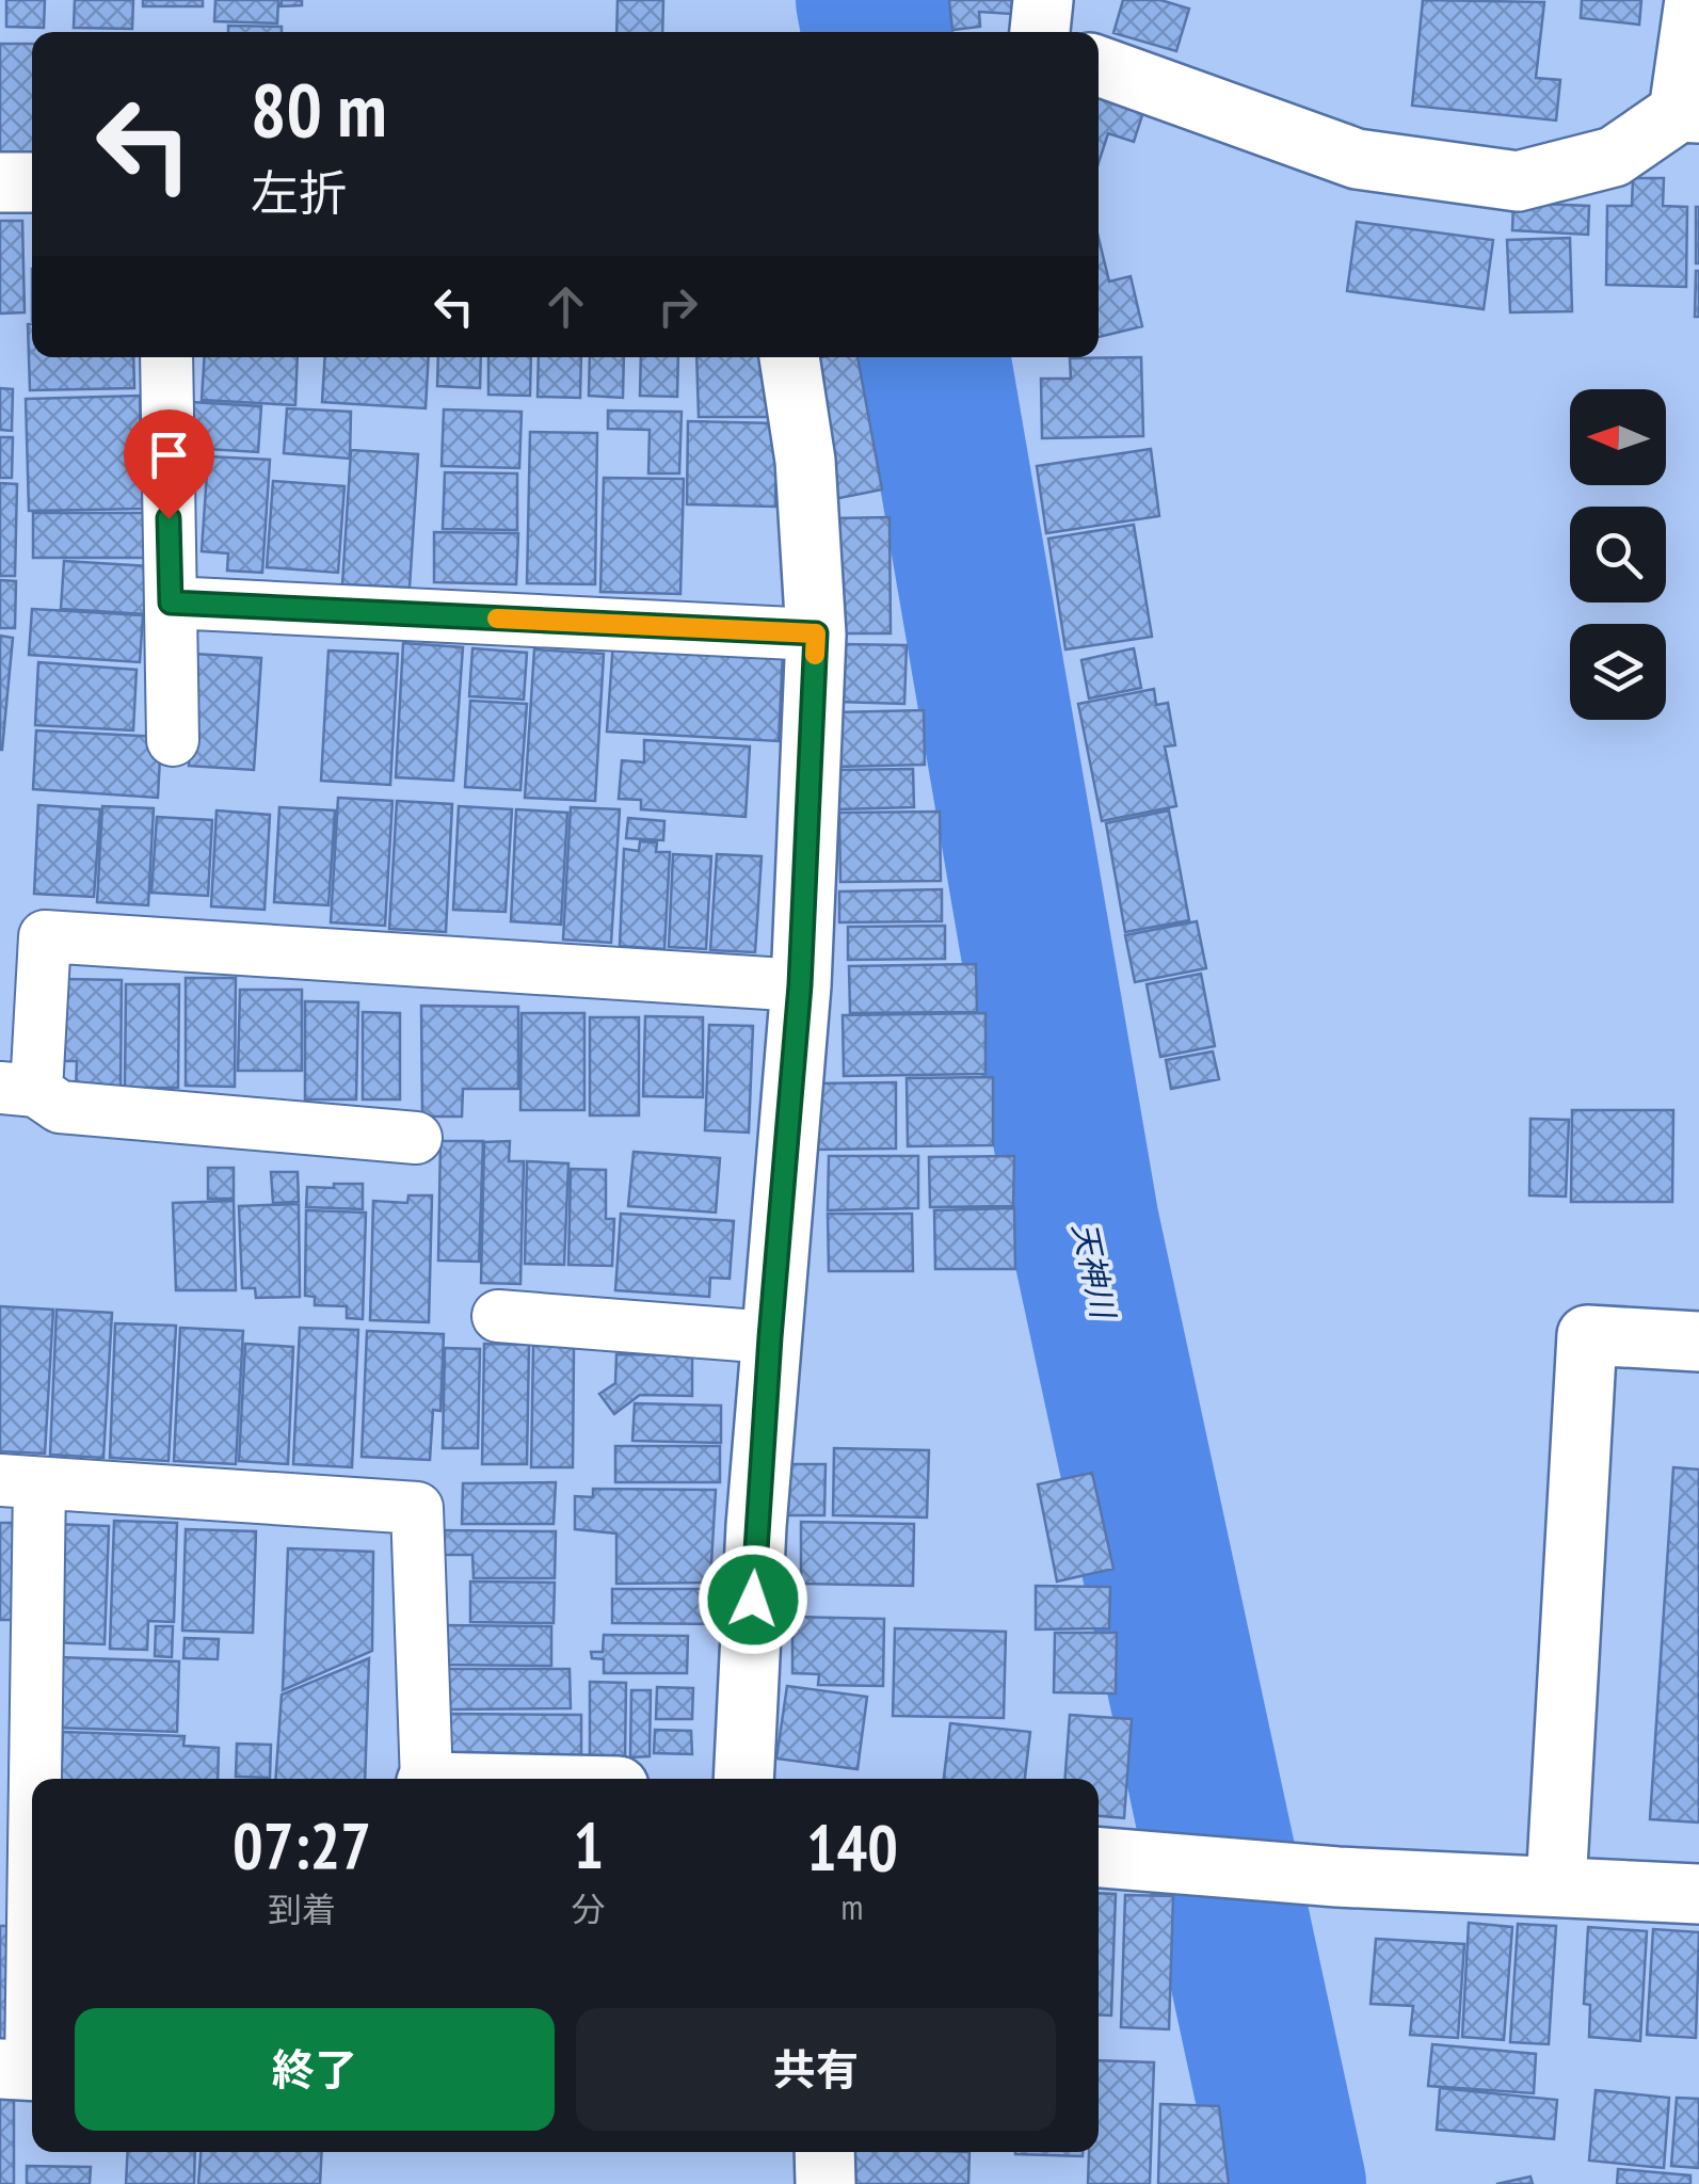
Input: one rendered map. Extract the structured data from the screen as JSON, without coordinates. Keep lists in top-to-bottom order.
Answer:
{
  "water": ["天神川"],
  "north": "left",
  "page": {
    "turn": ["80 m", "左折"],
    "eta": [
      "07:27",
      "到着",
      "1",
      "分",
      "140",
      "m"
    ],
    "buttons": ["終了", "共有"]
  }
}
